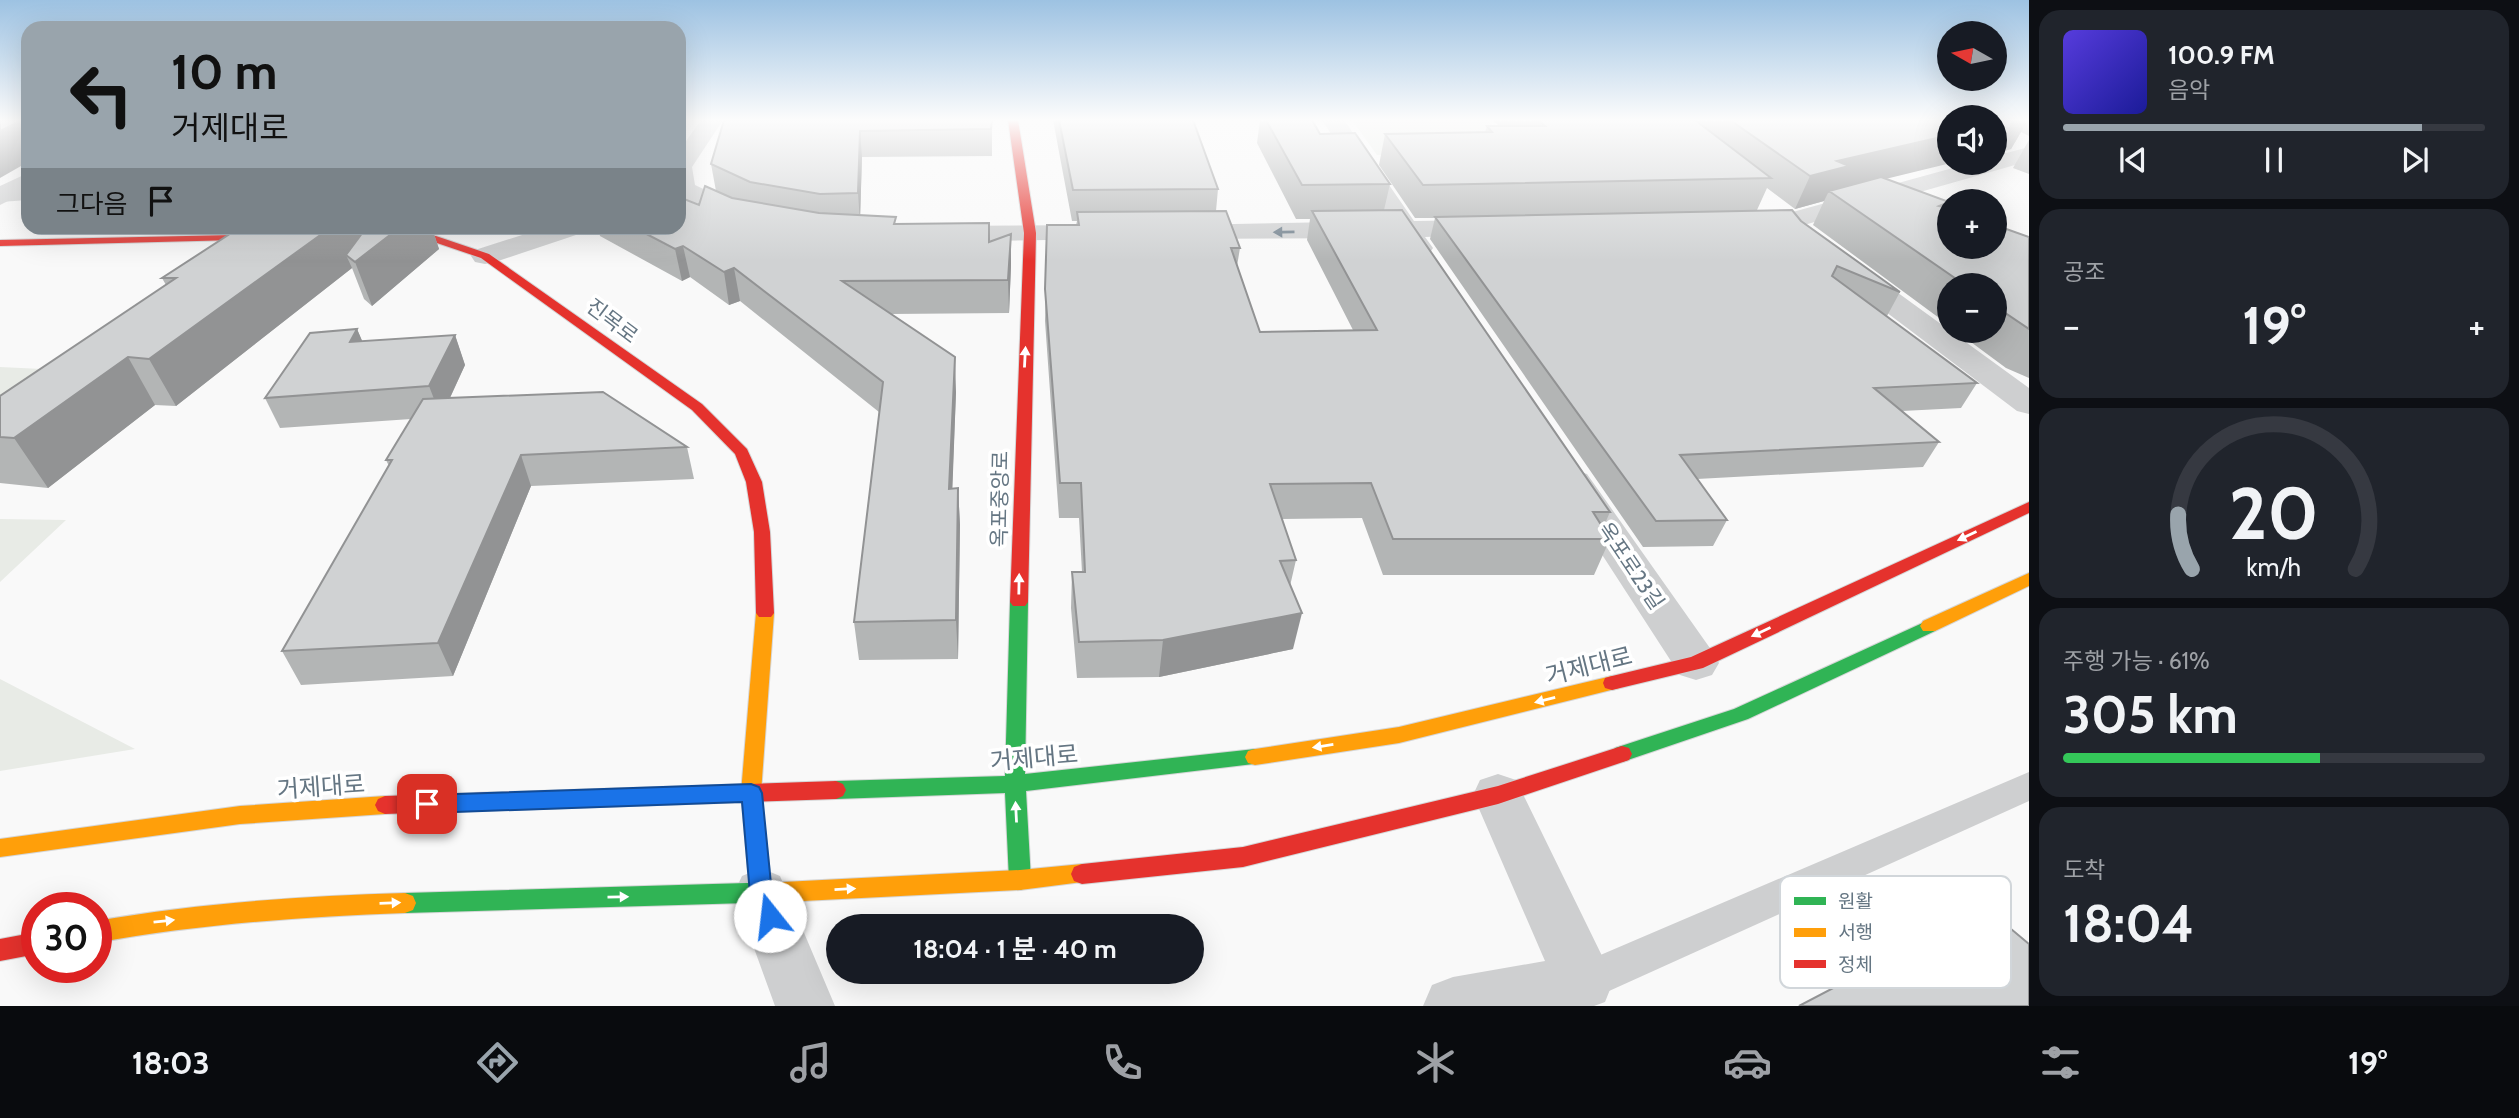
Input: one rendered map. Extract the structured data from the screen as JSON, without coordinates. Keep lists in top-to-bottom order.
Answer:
{
  "streets": {
    "street": [
      "진목로",
      "옥포중앙로",
      "옥포로23길",
      "거제대로"
    ]
  },
  "crossings": [
    ["진목로", "거제대로"],
    ["옥포중앙로", "거제대로"],
    ["옥포로23길", "거제대로"]
  ],
  "one_way": ["옥포중앙로"],
  "legend": ["원활", "서행", "정체"],
  "north": "left",
  "page": {
    "map_buttons": ["+", "−"],
    "turn": ["10 m", "거제대로"],
    "song": ["100.9 FM", "음악"],
    "then": "그다음",
    "tile": [
      "공조",
      ["주행 가능 · 61%", "305 km"],
      ["도착", "18:04"]
    ],
    "heat": ["−", "19°", "+"],
    "limit": "30",
    "trip": "18:04 · 1 분 · 40 m",
    "tabs": ["18:03", "19°"],
    "gauge": ["20", "km/h"]
  }
}
